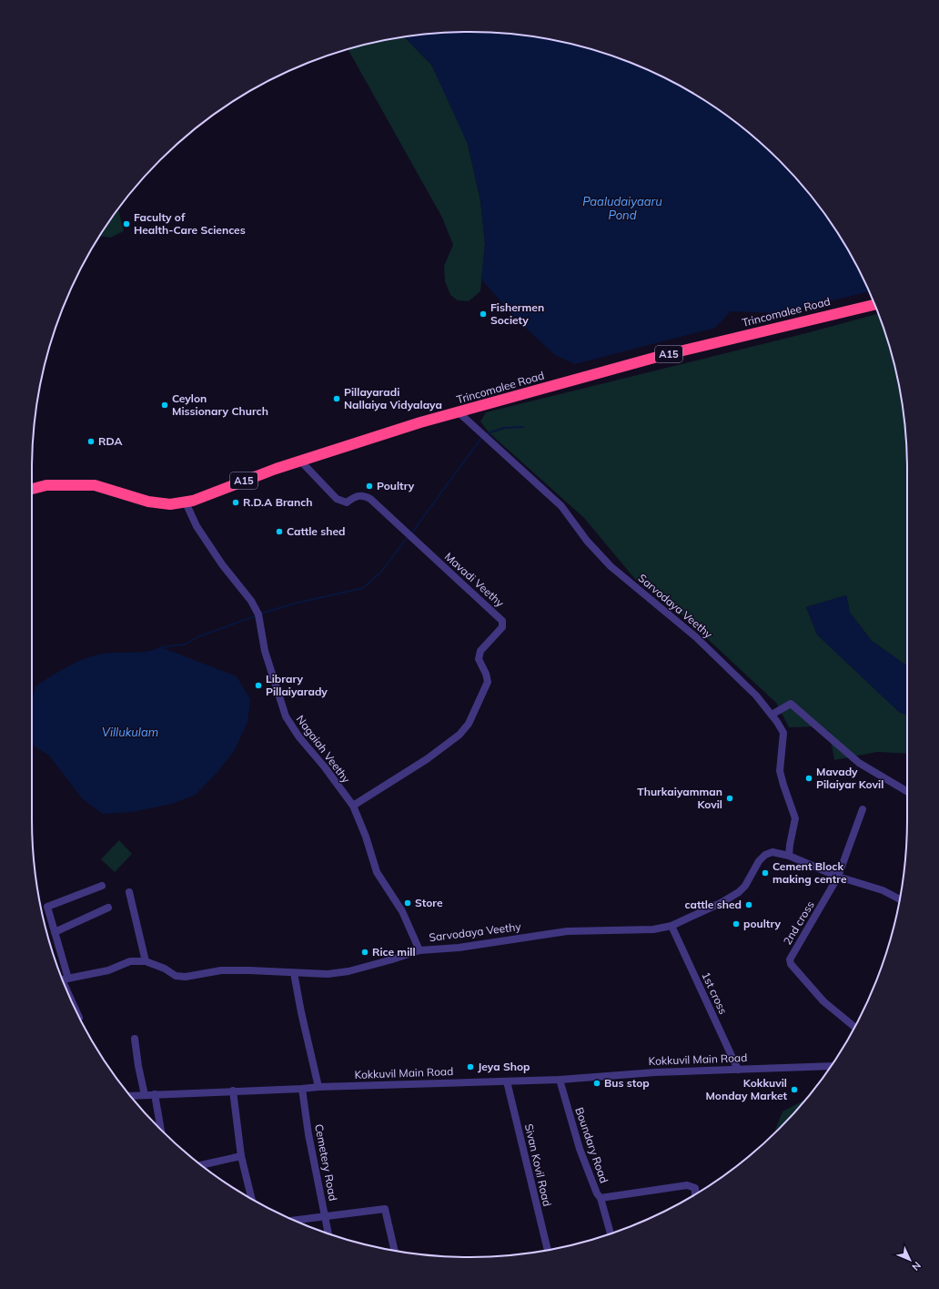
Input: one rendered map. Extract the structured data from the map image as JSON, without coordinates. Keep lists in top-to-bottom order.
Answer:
{
  "streets": {
    "highway": ["Trincomalee Road", "A15"],
    "street": [
      "Mavadi Veethy",
      "Sarvodaya Veethy",
      "Nagaiah Veethy",
      "2nd cross",
      "1st cross",
      "Kokkuvil Main Road",
      "Boundary Road",
      "Cemetery Road",
      "Sivan Kovil Road"
    ]
  },
  "crossings": [
    ["Trincomalee Road", "Mavadi Veethy"],
    ["Trincomalee Road", "Sarvodaya Veethy"],
    ["Trincomalee Road", "Nagaiah Veethy"],
    ["Mavadi Veethy", "Nagaiah Veethy"],
    ["Sarvodaya Veethy", "Nagaiah Veethy"],
    ["Sarvodaya Veethy", "2nd cross"],
    ["Sarvodaya Veethy", "1st cross"],
    ["1st cross", "Kokkuvil Main Road"],
    ["Kokkuvil Main Road", "Boundary Road"],
    ["Kokkuvil Main Road", "Cemetery Road"],
    ["Kokkuvil Main Road", "Sivan Kovil Road"]
  ],
  "water": ["Paaludaiyaaru Pond", "Villukulam"],
  "places": [
    "Faculty of Health-Care Sciences",
    "Fishermen Society",
    "Pillayaradi Nallaiya Vidyalaya",
    "Ceylon Missionary Church",
    "RDA",
    "Poultry",
    "R.D.A Branch",
    "Cattle shed",
    "Library Pillaiyarady",
    "Mavady Pilaiyar Kovil",
    "Thurkaiyamman Kovil",
    "Cement Block making centre",
    "Store",
    "cattle shed",
    "poultry",
    "Rice mill",
    "Jeya Shop",
    "Bus stop",
    "Kokkuvil Monday Market"
  ],
  "north": "bottom right"
}
